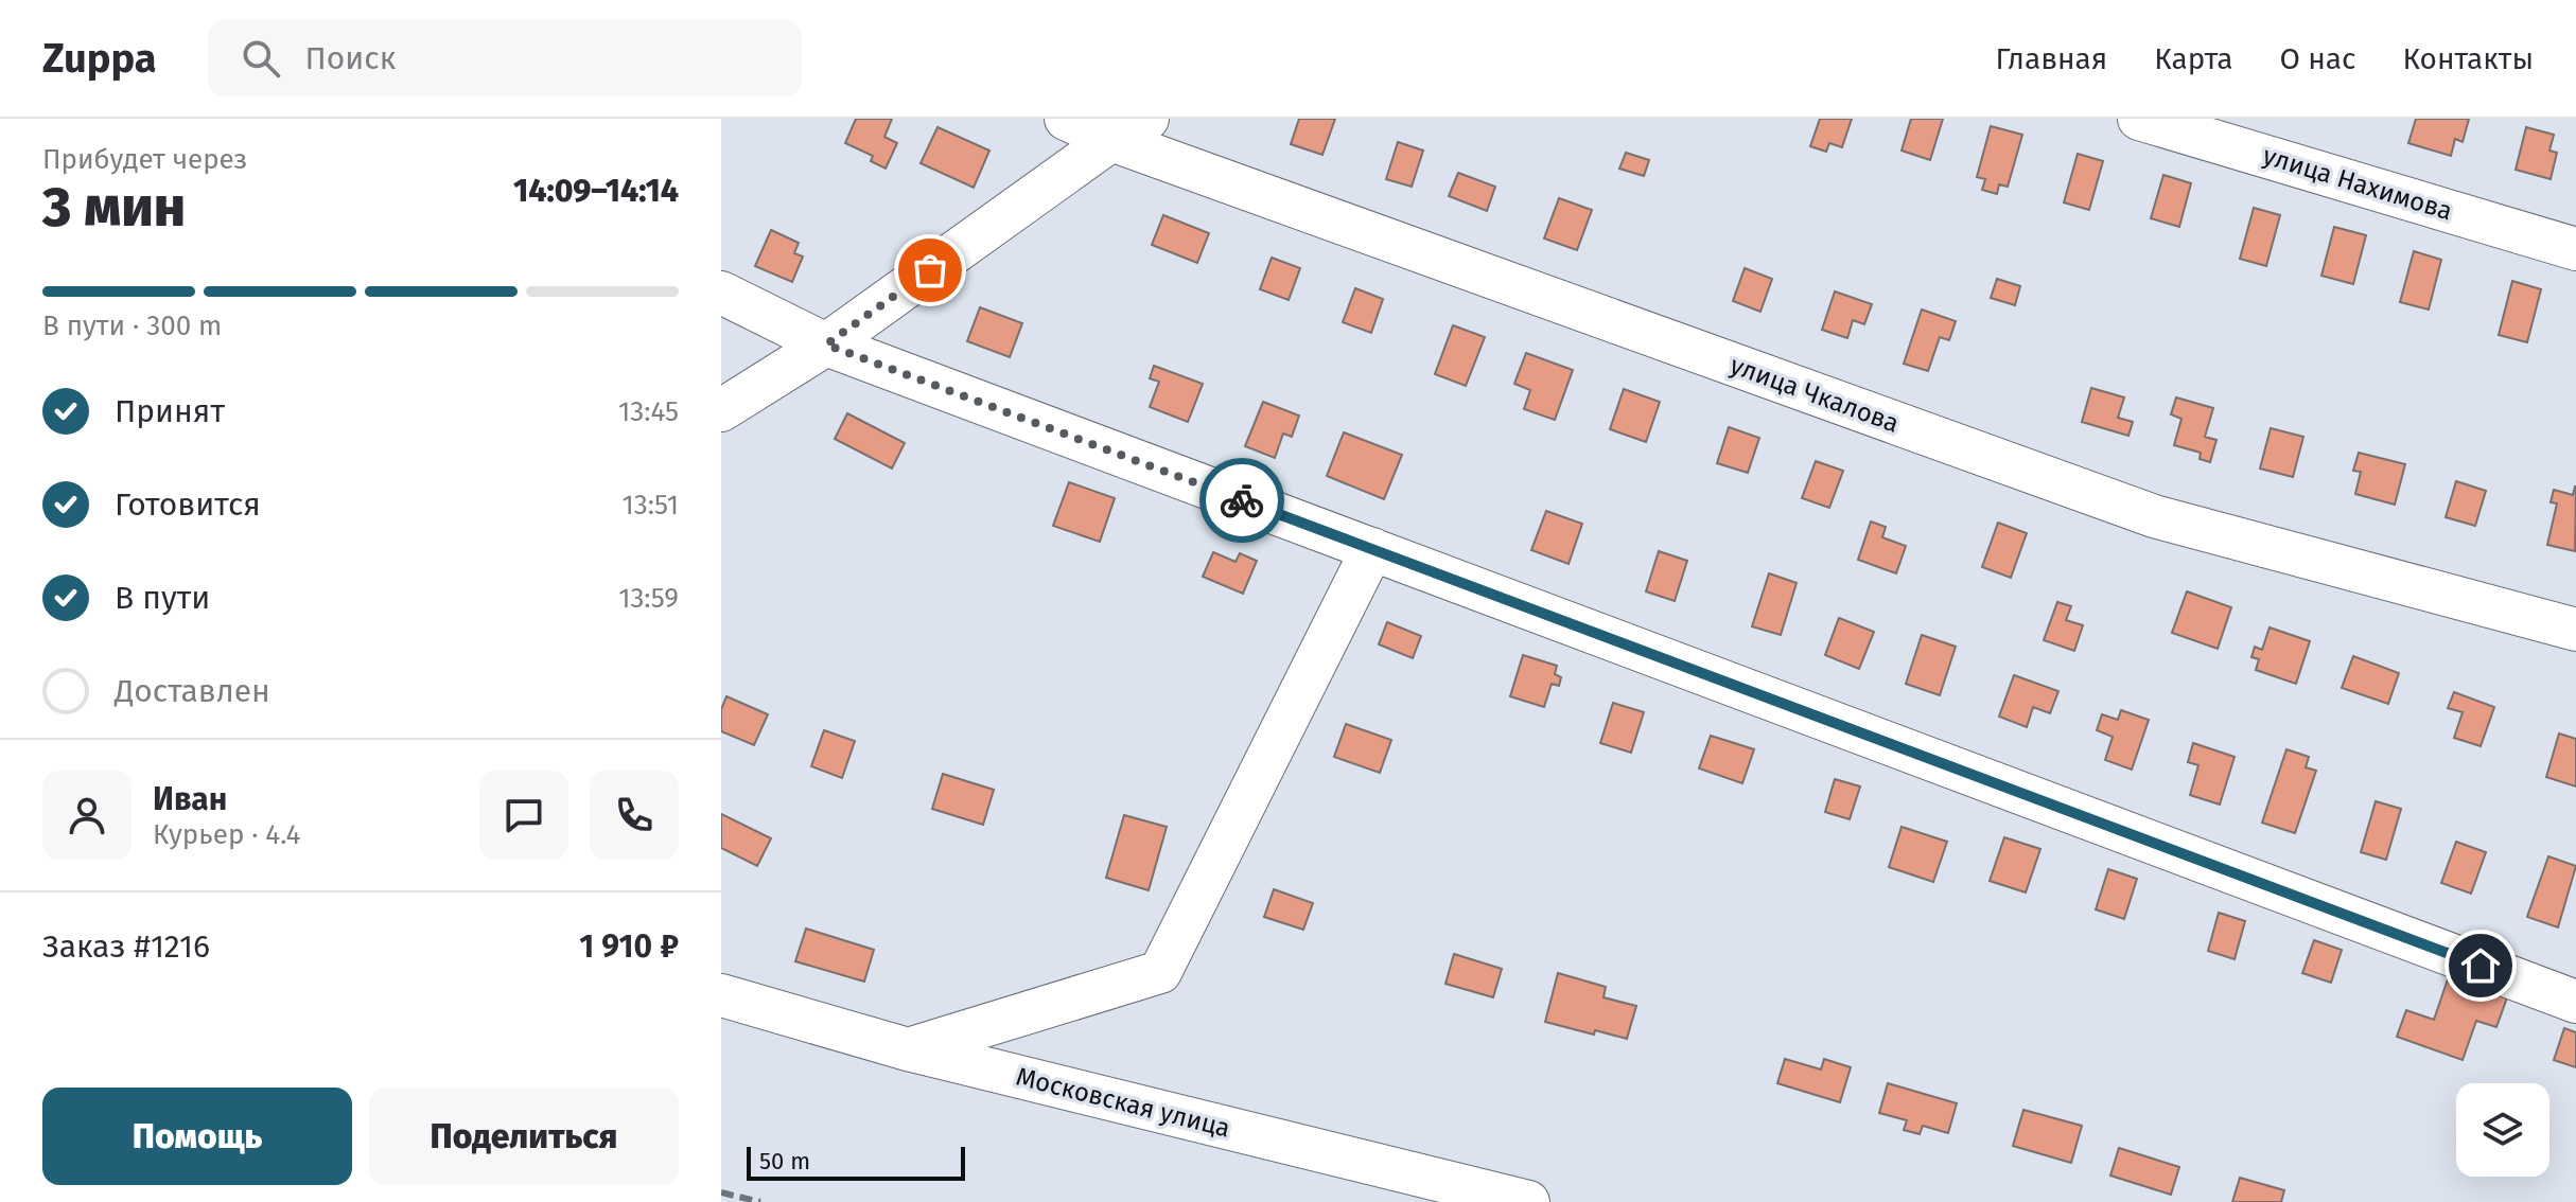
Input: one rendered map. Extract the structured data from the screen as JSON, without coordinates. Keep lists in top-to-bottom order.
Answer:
{
  "streets": {
    "street": ["улица Нахимова", "улица Чкалова", "Московская улица"]
  },
  "scale_bar": "50 m",
  "page": {
    "header": "Zuppa",
    "search": "Поиск",
    "nav": [
      "Главная",
      "Карта",
      "О нас",
      "Контакты"
    ],
    "heading": ["3 мин", "Прибудет через", "14:09–14:14"],
    "panel": [
      "Иван",
      "Курьер · 4.4",
      "Заказ #1216",
      "1 910 ₽"
    ],
    "bar": "В пути · 300 m",
    "list": [
      ["Принят", "13:45"],
      ["Готовится", "13:51"],
      ["В пути", "13:59"],
      "Доставлен"
    ],
    "buttons": ["Помощь", "Поделиться"],
    "scale": "50 m"
  }
}
